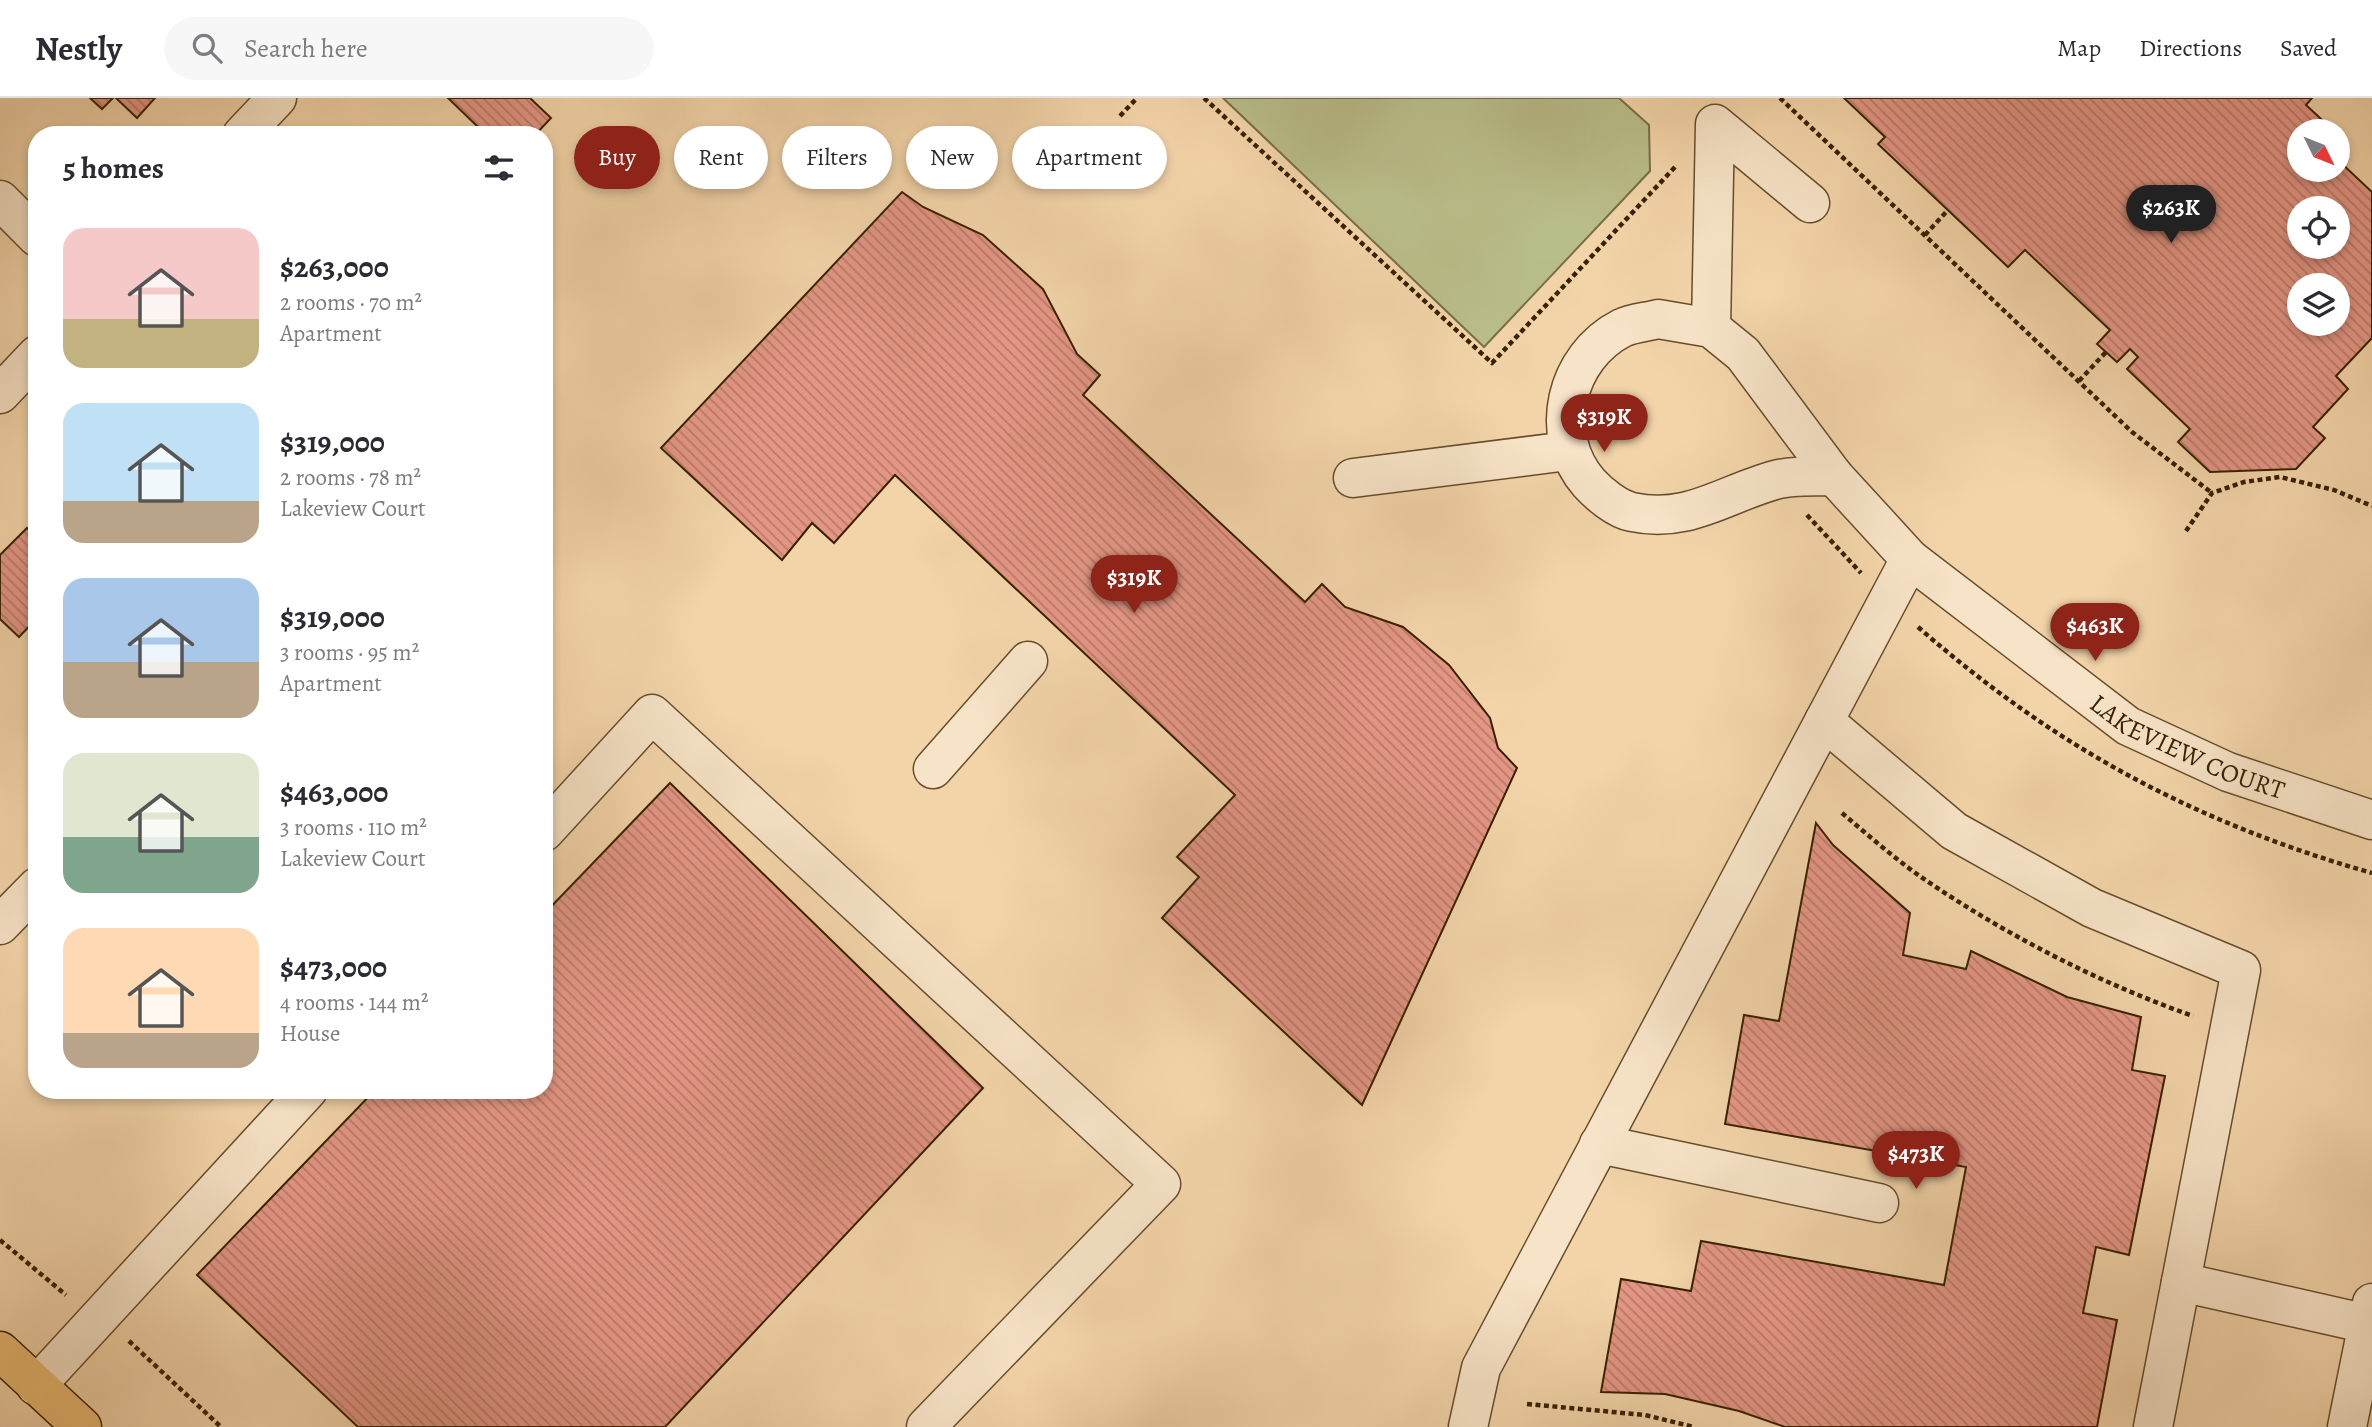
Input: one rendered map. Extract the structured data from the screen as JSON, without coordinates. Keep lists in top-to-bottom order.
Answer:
{
  "streets": {
    "street": ["LAKEVIEW COURT"]
  },
  "north": "bottom right",
  "page": {
    "header": "Nestly",
    "search": "Search here",
    "nav": ["Map", "Directions", "Saved"],
    "chip": [
      "Buy",
      "Rent",
      "Filters",
      "New",
      "Apartment"
    ],
    "heading": "5 homes",
    "price": [
      "$263K",
      "$319K",
      "$319K",
      "$463K",
      "$473K"
    ],
    "list": [
      {
        "name": "$263,000",
        "note": "2 rooms · 70 m² · Apartment"
      },
      {
        "name": "$319,000",
        "note": "2 rooms · 78 m² · Lakeview Court"
      },
      {
        "name": "$319,000",
        "note": "3 rooms · 95 m² · Apartment"
      },
      {
        "name": "$463,000",
        "note": "3 rooms · 110 m² · Lakeview Court"
      },
      {
        "name": "$473,000",
        "note": "4 rooms · 144 m² · House"
      }
    ]
  }
}
